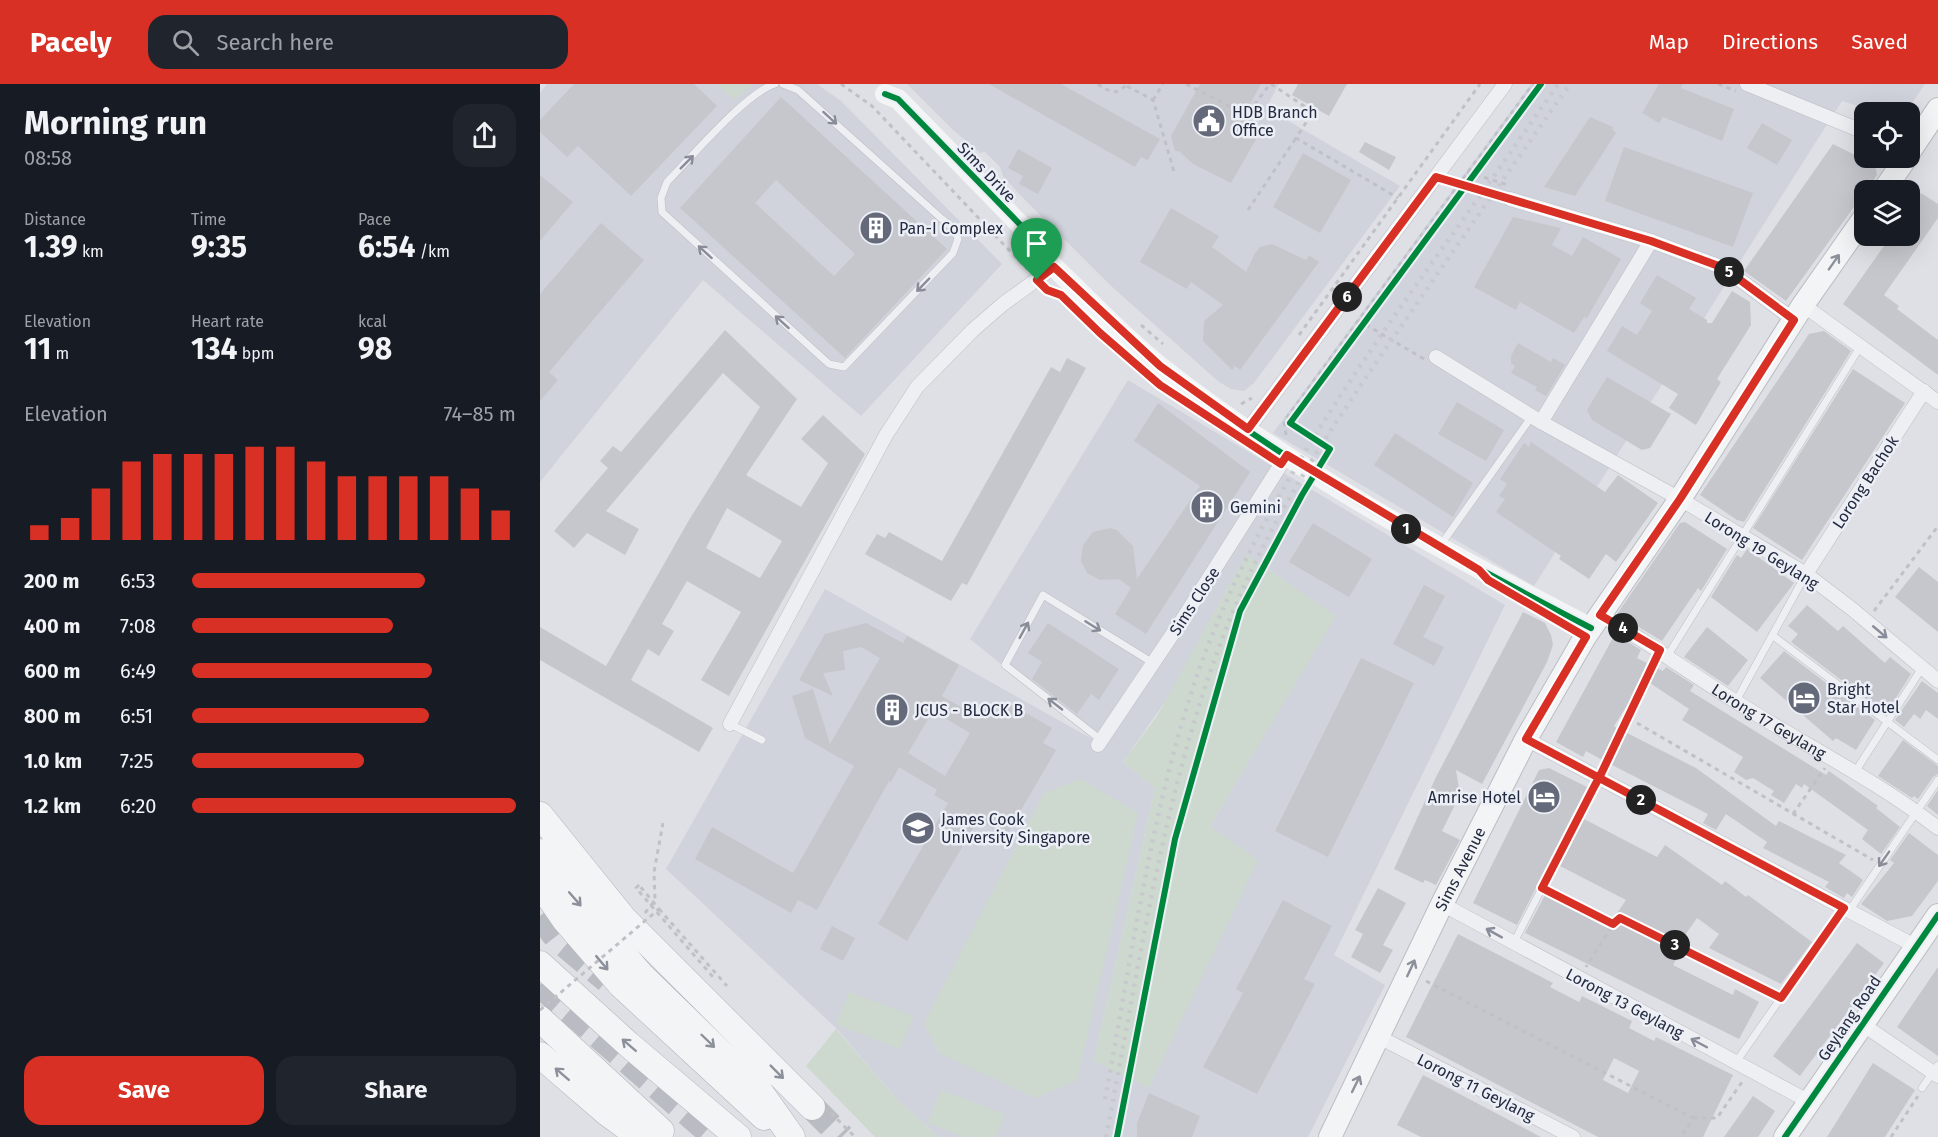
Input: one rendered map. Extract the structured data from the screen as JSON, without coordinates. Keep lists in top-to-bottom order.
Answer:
{
  "streets": {
    "main road": ["Sims Avenue", "Geylang Road"],
    "street": [
      "Sims Drive",
      "Lorong Bachok",
      "Lorong 19 Geylang",
      "Sims Close",
      "Lorong 17 Geylang",
      "Lorong 13 Geylang",
      "Lorong 11 Geylang"
    ]
  },
  "crossings": [
    ["Sims Drive", "Sims Close"],
    ["Sims Drive", "Lorong 17 Geylang"],
    ["Lorong Bachok", "Lorong 19 Geylang"],
    ["Lorong 19 Geylang", "Sims Avenue"],
    ["Sims Close", "Lorong 17 Geylang"],
    ["Lorong 17 Geylang", "Sims Avenue"],
    ["Sims Avenue", "Lorong 13 Geylang"],
    ["Sims Avenue", "Lorong 11 Geylang"],
    ["Lorong 13 Geylang", "Geylang Road"]
  ],
  "one_way": ["Lorong 13 Geylang"],
  "places": {
    "public building": ["HDB Branch Office"],
    "building": ["Pan-I Complex", "Gemini", "JCUS - BLOCK B"],
    "hotel": ["Bright Star Hotel", "Amrise Hotel"],
    "school or university": ["James Cook University Singapore"]
  },
  "page": {
    "header": "Pacely",
    "search": "Search here",
    "nav": ["Map", "Directions", "Saved"],
    "heading": ["Morning run", "08:58"],
    "stats": [
      ["Distance", "1.39 km"],
      ["Time", "9:35"],
      ["Pace", "6:54 /km"],
      ["Elevation", "11 m"],
      ["Heart rate", "134 bpm"],
      ["kcal", "98"]
    ],
    "pins": [
      "5",
      "6",
      "1",
      "4",
      "2",
      "3"
    ],
    "chart": ["Elevation", "74–85 m"],
    "list": [
      {
        "name": "200 m",
        "note": "6:53"
      },
      {
        "name": "400 m",
        "note": "7:08"
      },
      {
        "name": "600 m",
        "note": "6:49"
      },
      {
        "name": "800 m",
        "note": "6:51"
      },
      {
        "name": "1.0 km",
        "note": "7:25"
      },
      {
        "name": "1.2 km",
        "note": "6:20"
      }
    ],
    "buttons": ["Save", "Share"]
  }
}
